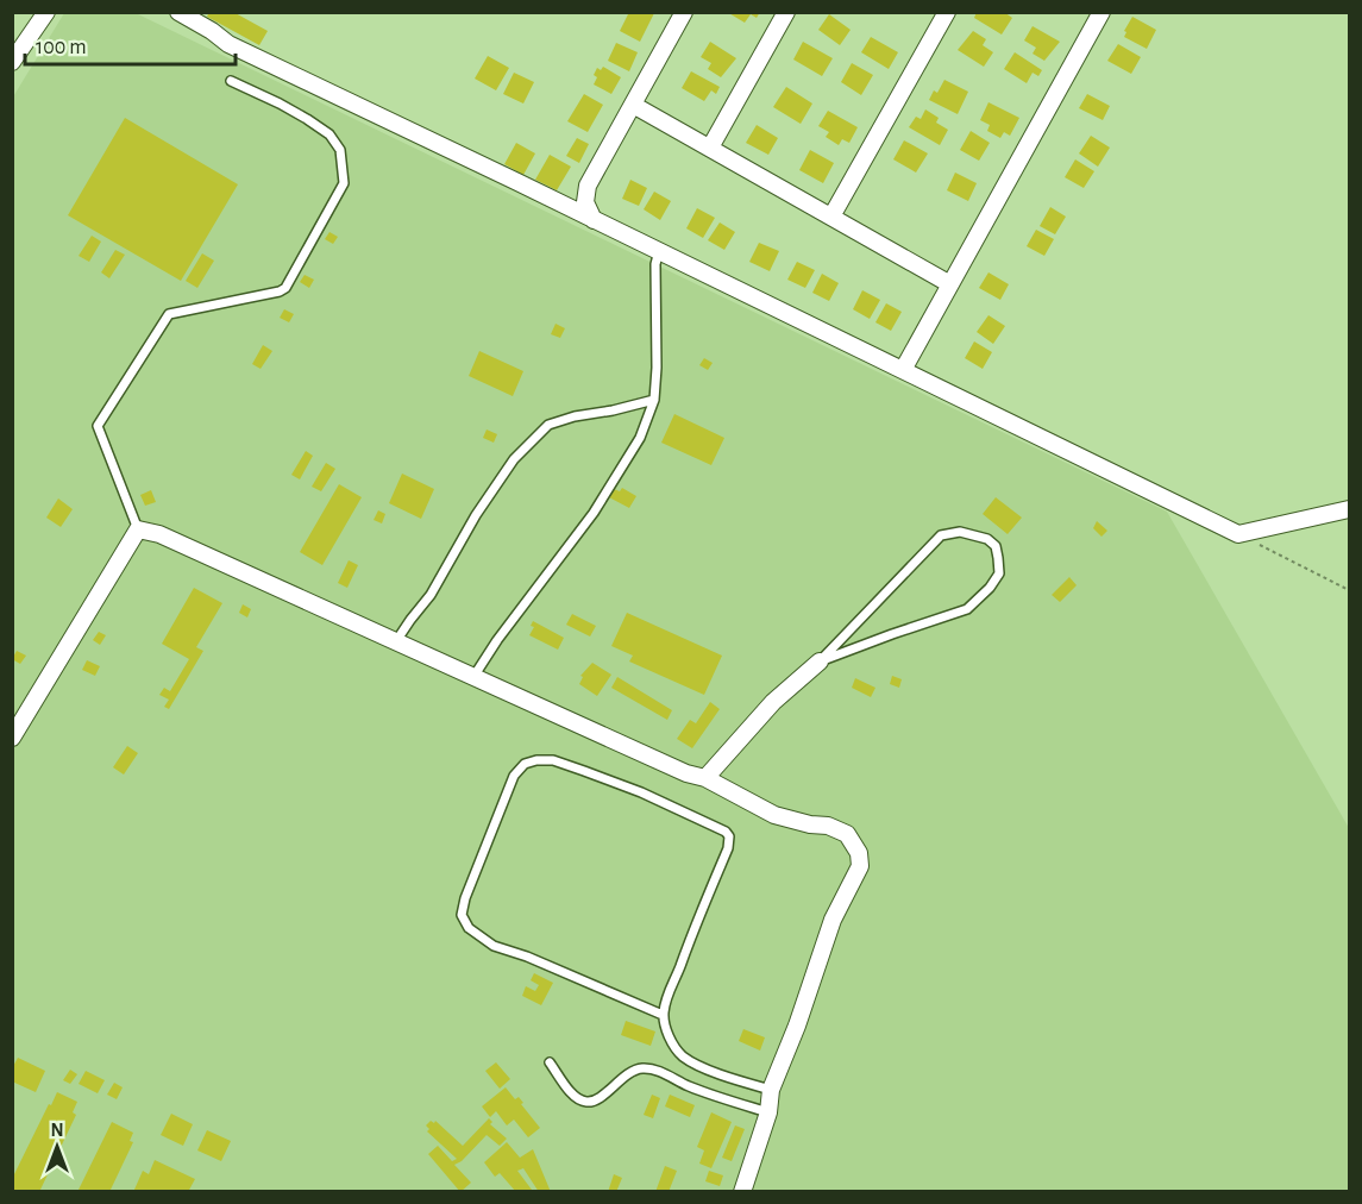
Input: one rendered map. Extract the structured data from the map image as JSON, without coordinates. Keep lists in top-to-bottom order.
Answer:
{
  "scale_bar": "100 m",
  "north": "top"
}
